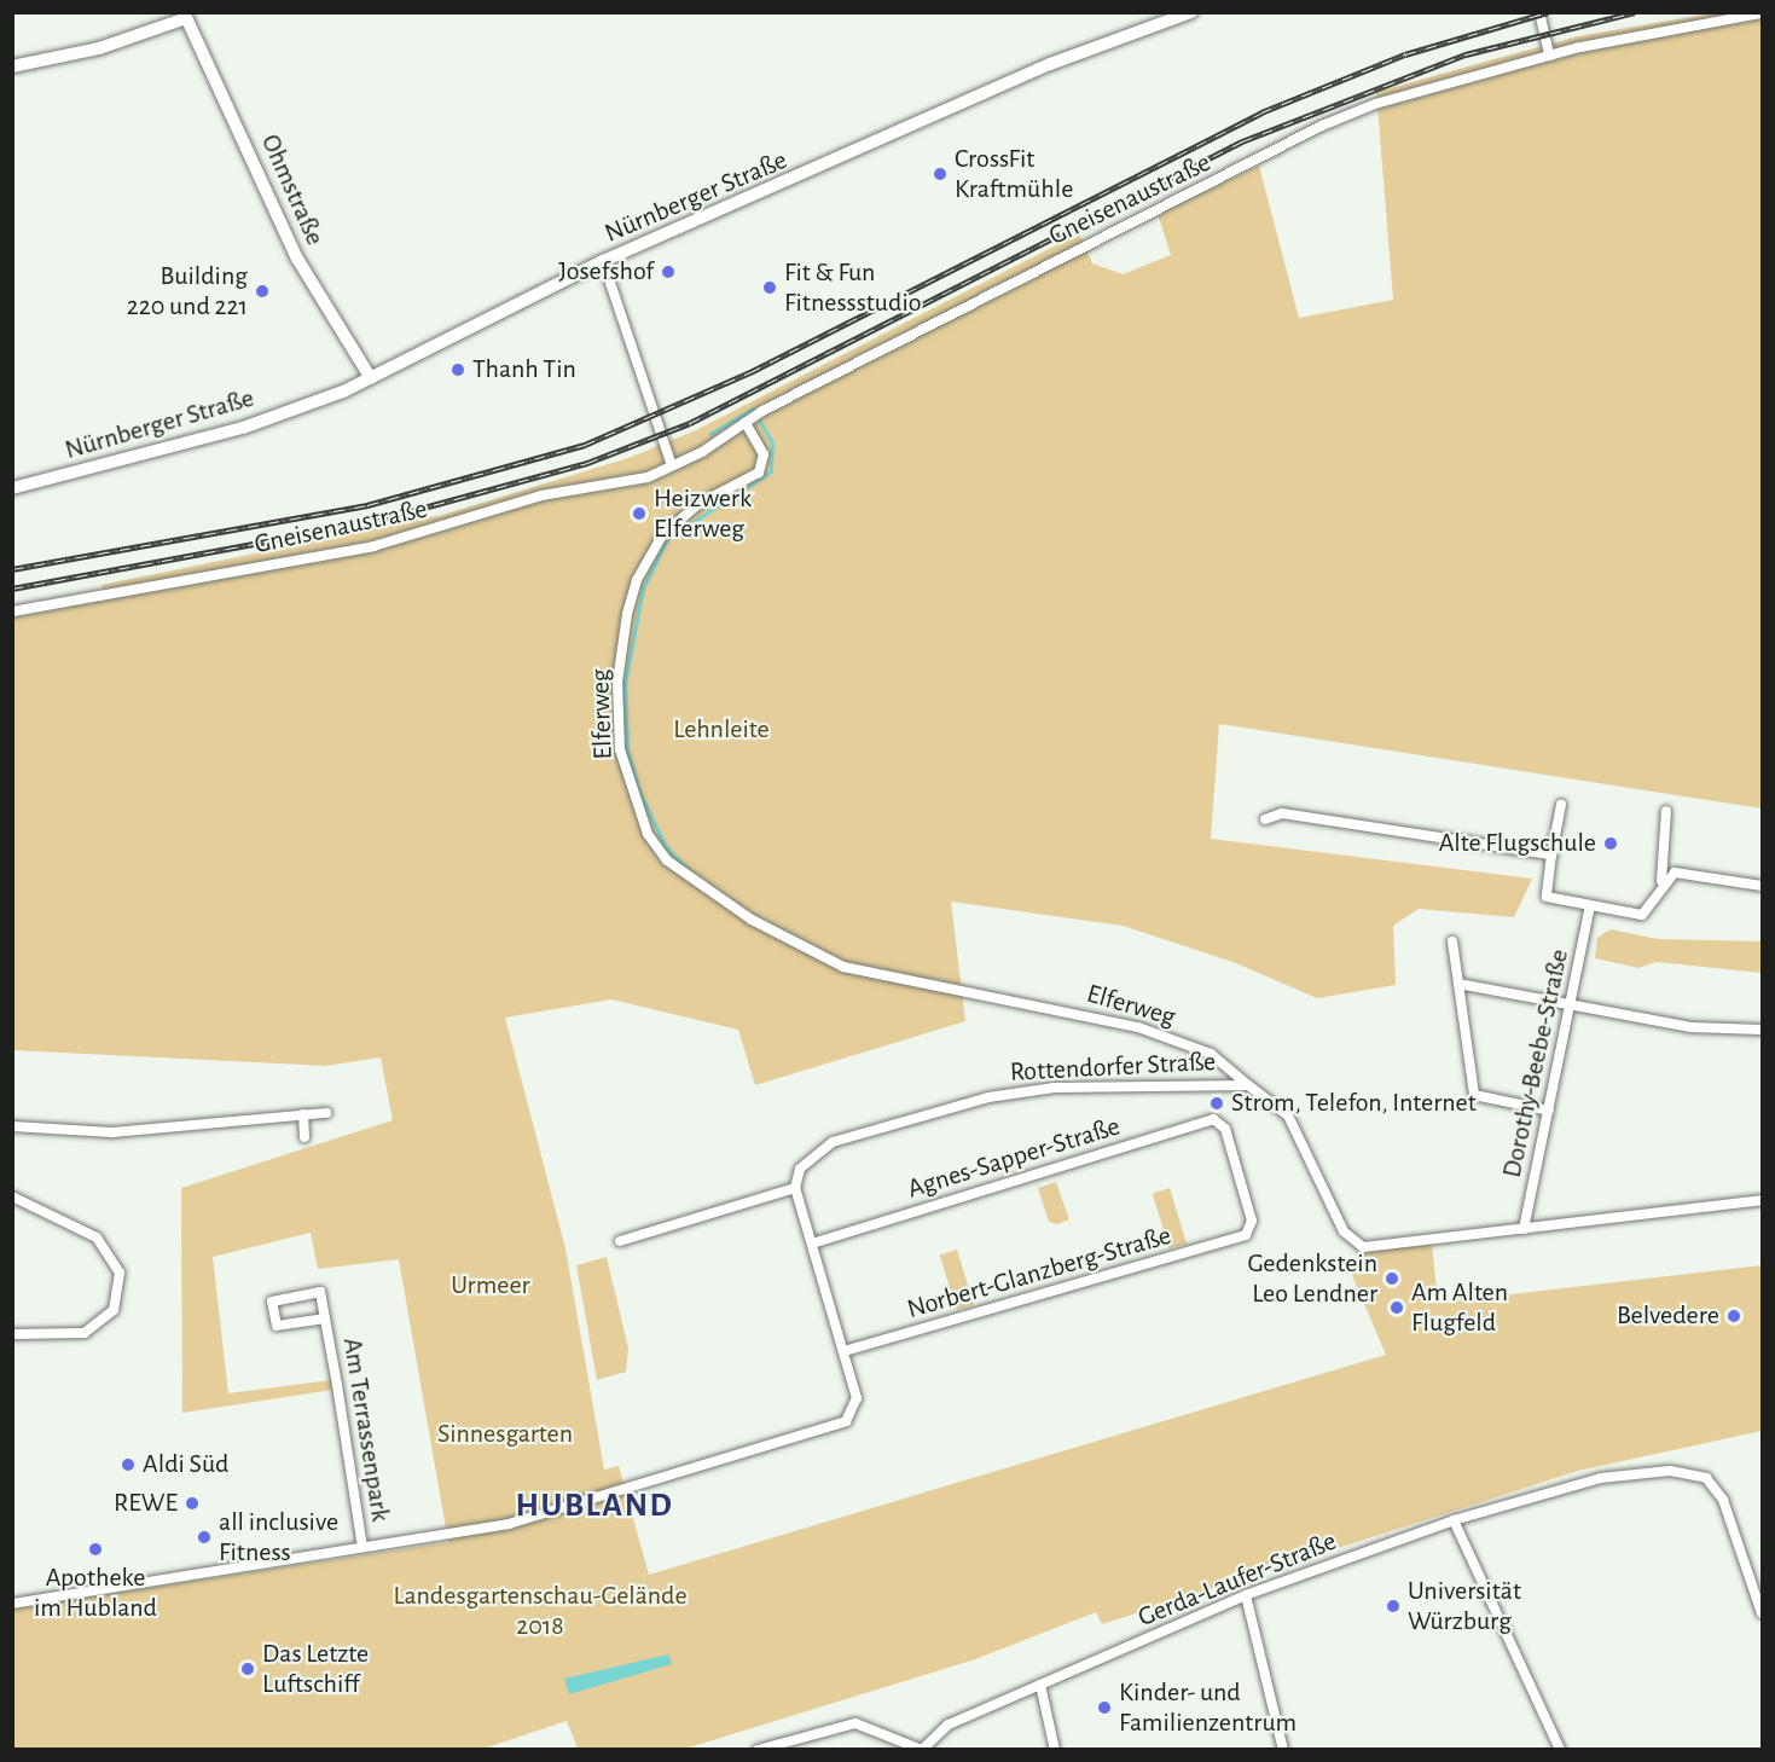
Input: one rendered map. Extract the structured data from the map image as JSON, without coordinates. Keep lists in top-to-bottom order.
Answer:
{
  "streets": {
    "street": [
      "Ohmstraße",
      "Nürnberger Straße",
      "Gneisenaustraße",
      "Elferweg",
      "Dorothy-Beebe-Straße",
      "Rottendorfer Straße",
      "Agnes-Sapper-Straße",
      "Norbert-Glanzberg-Straße",
      "Am Terrassenpark",
      "Gerda-Laufer-Straße"
    ]
  },
  "crossings": [
    ["Ohmstraße", "Nürnberger Straße"],
    ["Gneisenaustraße", "Elferweg"],
    ["Elferweg", "Rottendorfer Straße"],
    ["Dorothy-Beebe-Straße", "Rottendorfer Straße"],
    ["Agnes-Sapper-Straße", "Norbert-Glanzberg-Straße"]
  ],
  "districts": ["HUBLAND"],
  "parks": [
    "Lehnleite",
    "Urmeer",
    "Sinnesgarten",
    "Landesgartenschau-Gelände 2018"
  ],
  "places": [
    "CrossFit Kraftmühle",
    "Josefshof",
    "Fit & Fun Fitnessstudio",
    "Building 220 und 221",
    "Thanh Tin",
    "Heizwerk Elferweg",
    "Alte Flugschule",
    "Strom, Telefon, Internet",
    "Gedenkstein Leo Lendner",
    "Am Alten Flugfeld",
    "Belvedere",
    "Aldi Süd",
    "REWE",
    "all inclusive Fitness",
    "Apotheke im Hubland",
    "Universität Würzburg",
    "Das Letzte Luftschiff",
    "Kinder- und Familienzentrum"
  ]
}
